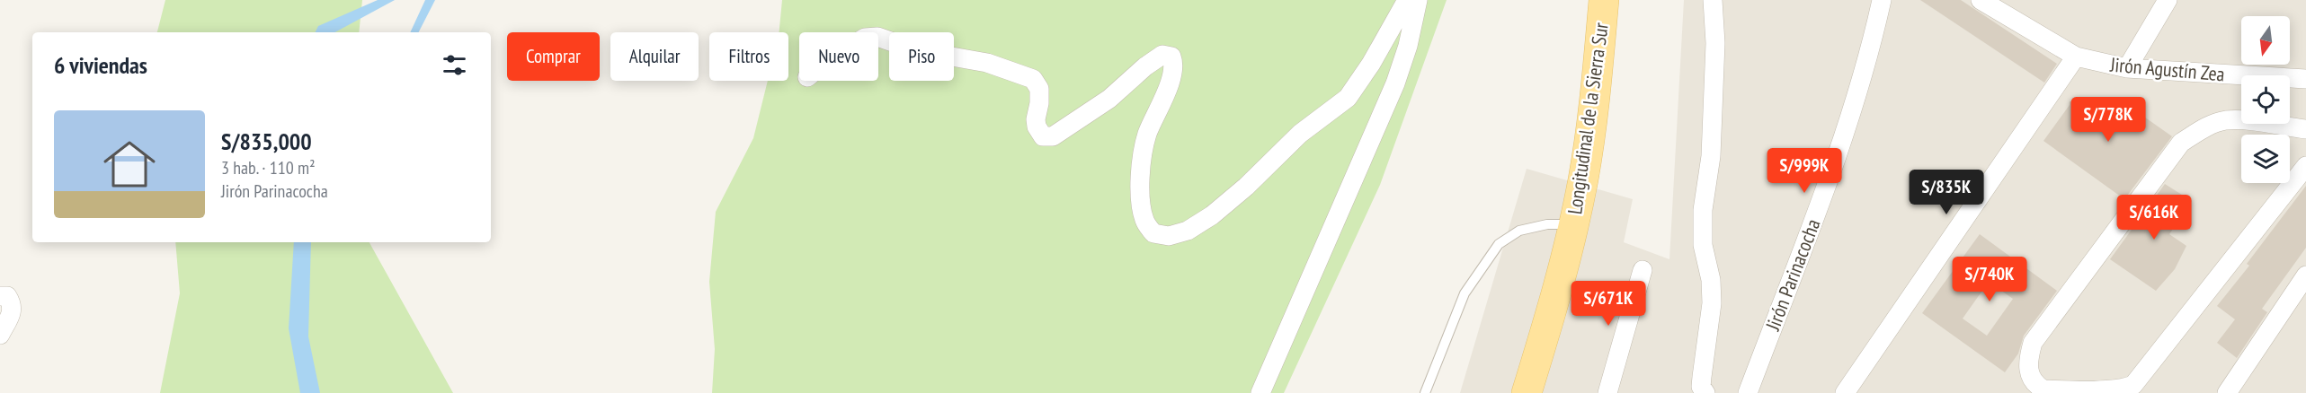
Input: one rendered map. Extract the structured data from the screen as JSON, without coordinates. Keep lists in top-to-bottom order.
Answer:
{
  "streets": {
    "main road": ["Longitudinal de la Sierra Sur"],
    "street": ["Jirón Agustín Zea", "Jirón Parinacocha"]
  },
  "north": "bottom",
  "page": {
    "chip": [
      "Comprar",
      "Alquilar",
      "Filtros",
      "Nuevo",
      "Piso"
    ],
    "heading": "6 viviendas",
    "price": [
      "S/778K",
      "S/999K",
      "S/835K",
      "S/616K",
      "S/740K",
      "S/671K"
    ],
    "list": [
      {
        "name": "S/835,000",
        "note": "3 hab. · 110 m² · Jirón Parinacocha"
      }
    ]
  }
}
